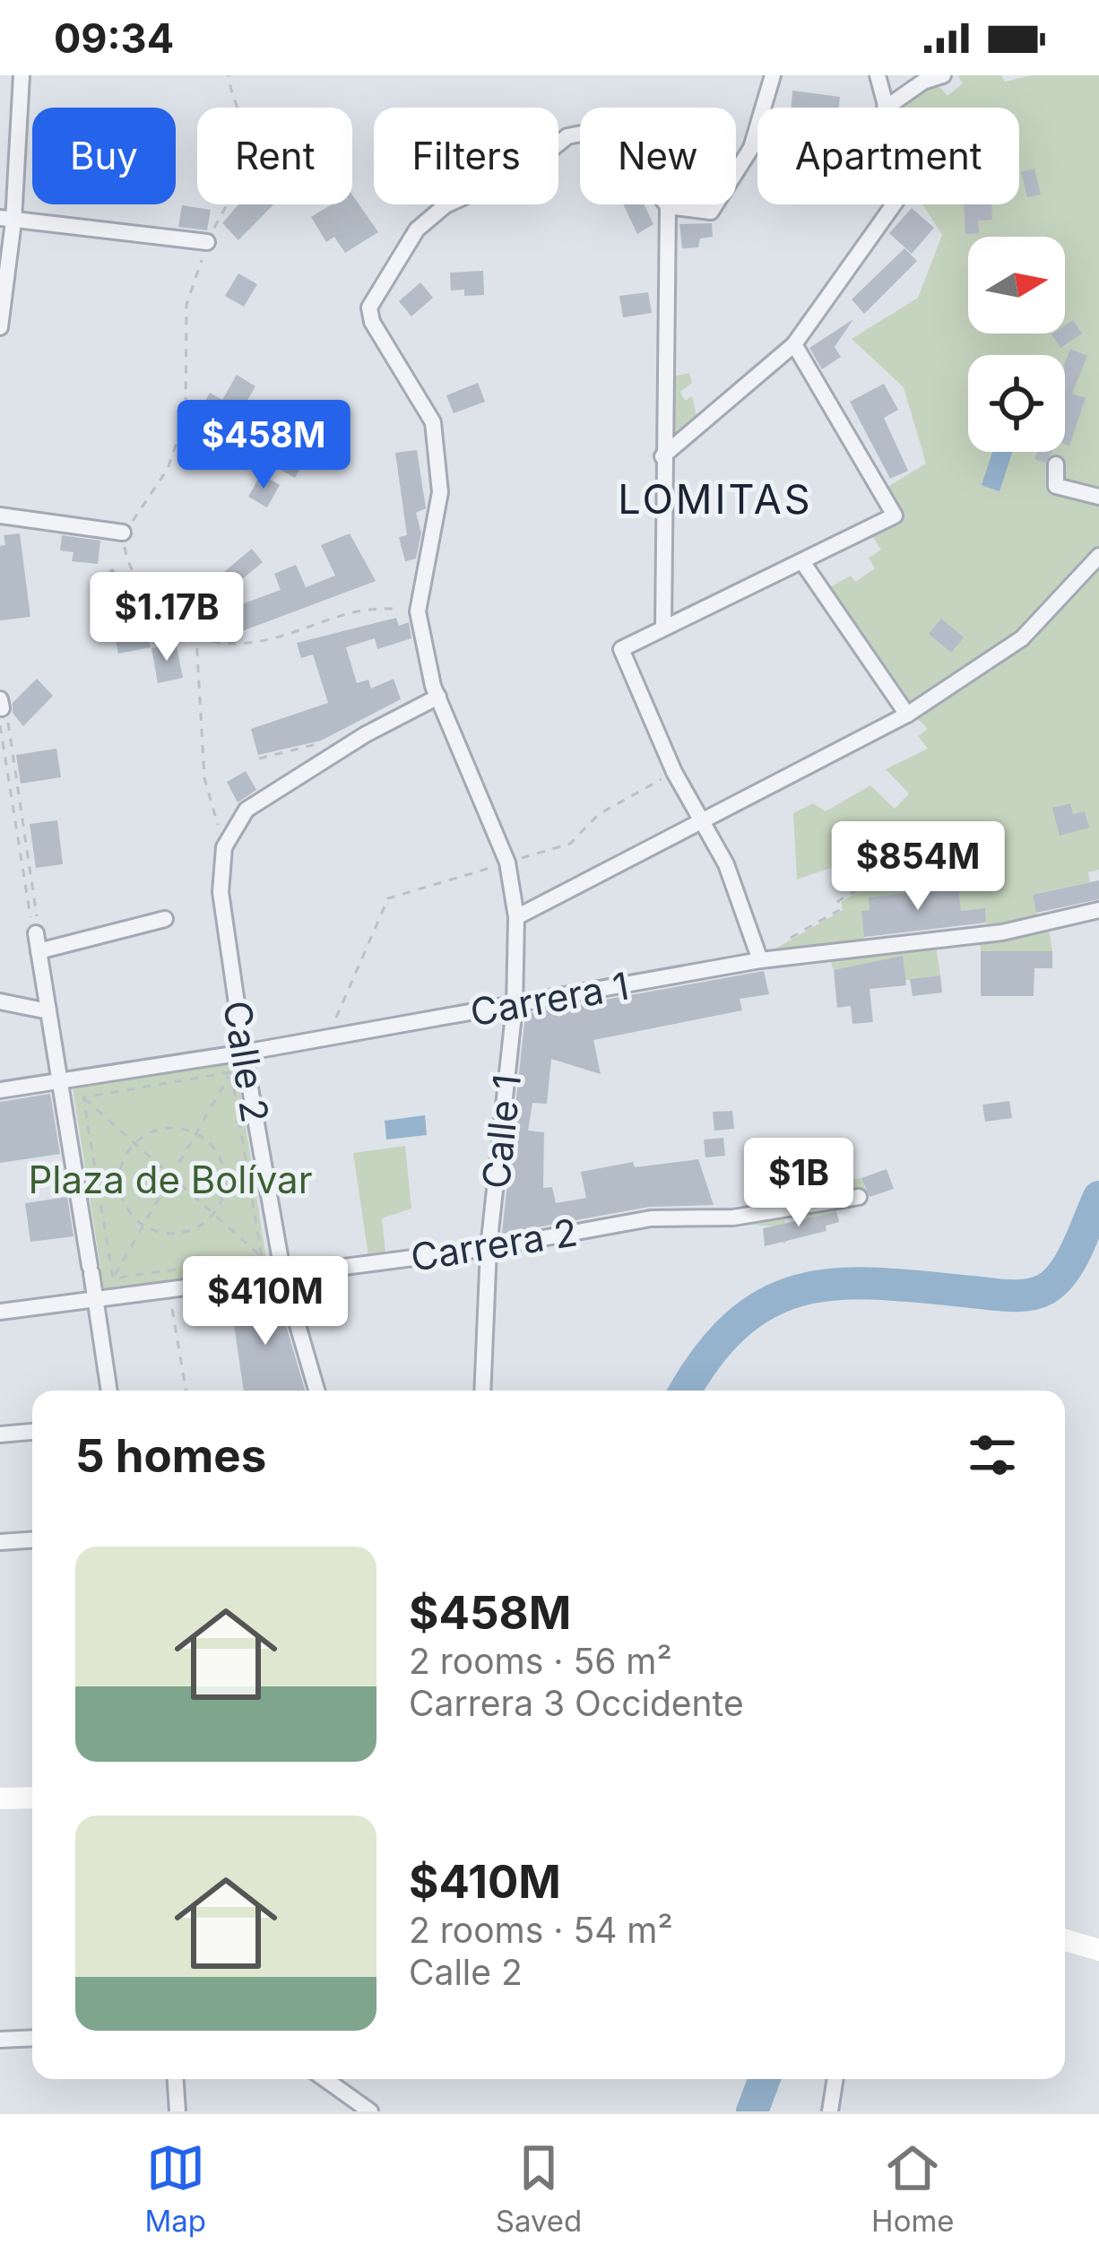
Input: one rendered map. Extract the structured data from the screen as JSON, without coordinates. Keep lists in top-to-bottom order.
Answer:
{
  "streets": {
    "street": [
      "Carrera 1",
      "Calle 2",
      "Calle 1",
      "Carrera 2"
    ]
  },
  "crossings": [
    ["Carrera 1", "Calle 2"],
    ["Carrera 1", "Calle 1"],
    ["Calle 2", "Carrera 2"],
    ["Calle 1", "Carrera 2"]
  ],
  "districts": ["LOMITAS"],
  "parks": ["Plaza de Bolívar"],
  "north": "right",
  "page": {
    "status": "09:34",
    "chip": [
      "Buy",
      "Rent",
      "Filters",
      "New",
      "Apartment"
    ],
    "price": [
      "$458M",
      "$1.17B",
      "$854M",
      "$1B",
      "$410M"
    ],
    "heading": "5 homes",
    "list": [
      {
        "name": "$458M",
        "note": "2 rooms · 56 m² · Carrera 3 Occidente"
      },
      {
        "name": "$410M",
        "note": "2 rooms · 54 m² · Calle 2"
      }
    ],
    "tabs": ["Map", "Saved", "Home"]
  }
}
